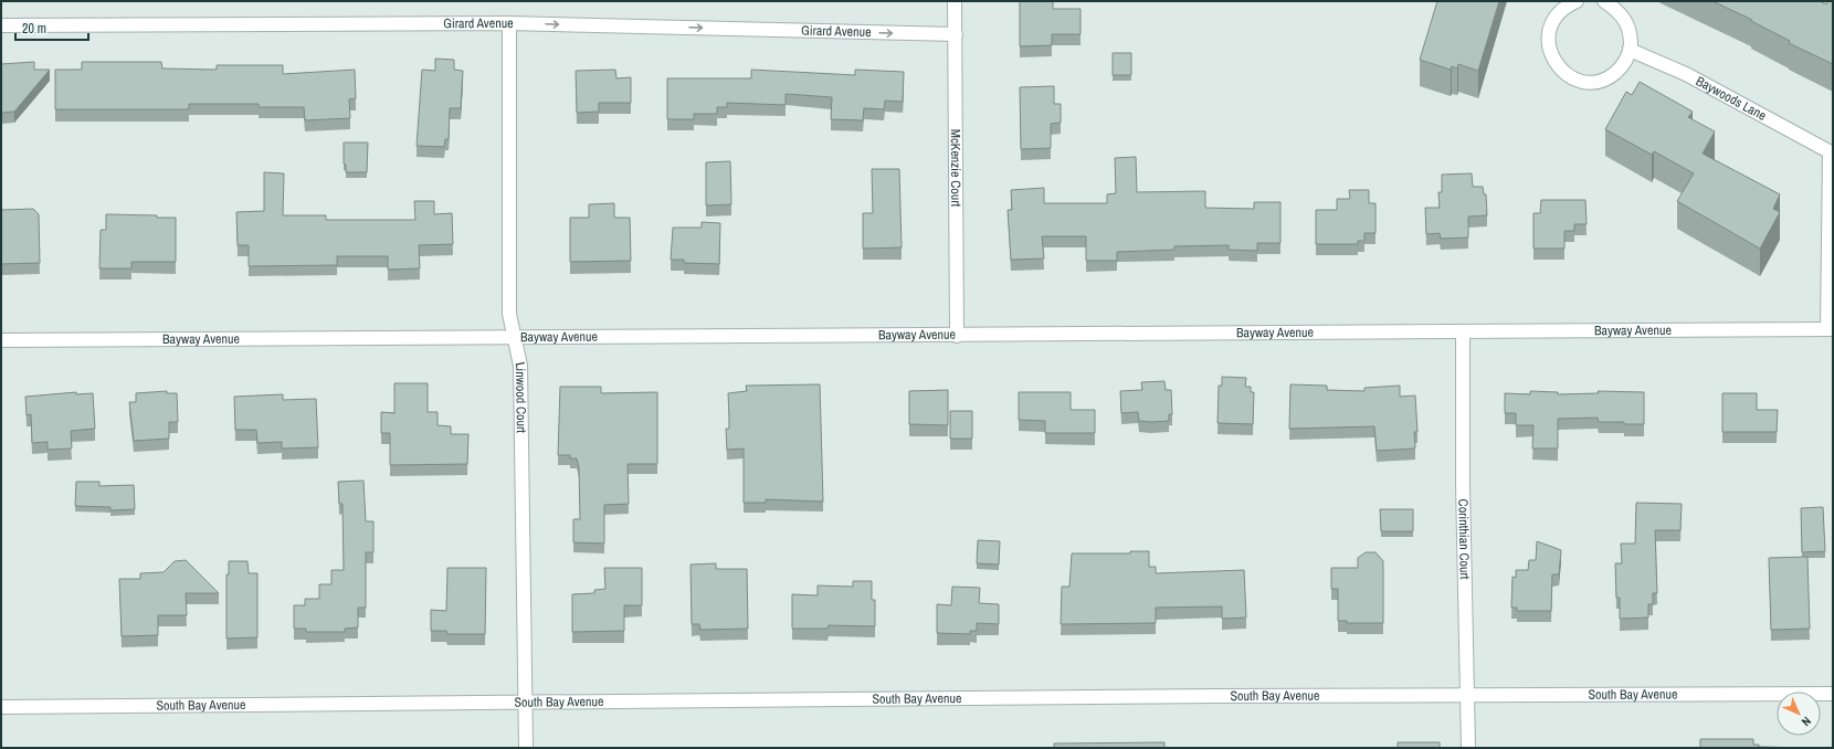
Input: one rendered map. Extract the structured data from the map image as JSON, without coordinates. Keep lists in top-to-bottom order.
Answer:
{
  "streets": {
    "street": [
      "Girard Avenue",
      "Baywoods Lane",
      "McKenzie Court",
      "Bayway Avenue",
      "Linwood Court",
      "Corinthian Court",
      "South Bay Avenue"
    ]
  },
  "crossings": [
    ["Girard Avenue", "McKenzie Court"],
    ["Girard Avenue", "Linwood Court"],
    ["Baywoods Lane", "Bayway Avenue"],
    ["McKenzie Court", "Bayway Avenue"],
    ["Bayway Avenue", "Linwood Court"],
    ["Bayway Avenue", "Corinthian Court"],
    ["Linwood Court", "South Bay Avenue"],
    ["Corinthian Court", "South Bay Avenue"]
  ],
  "one_way": ["Girard Avenue"],
  "scale_bar": "20 m",
  "north": "bottom right"
}
